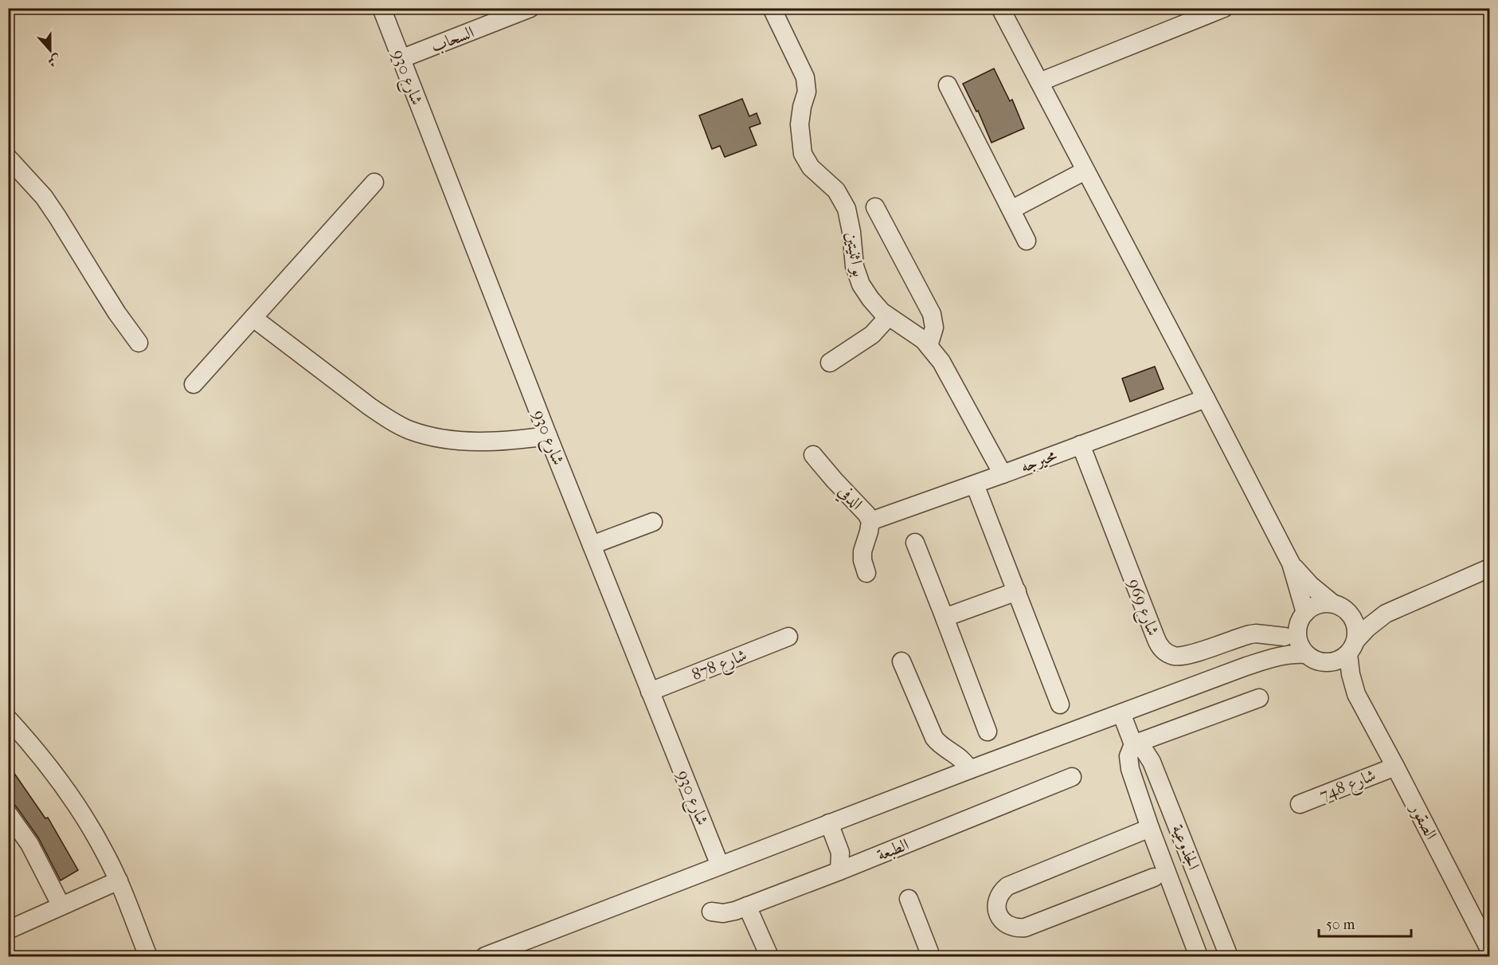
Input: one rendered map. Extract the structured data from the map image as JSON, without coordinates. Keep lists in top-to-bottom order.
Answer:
{
  "streets": {
    "street": [
      "السحاب",
      "شارع 930",
      "بو اثنيتين",
      "محيرجه",
      "الدفي",
      "شارع 969",
      "شارع 878",
      "شارع 748",
      "الصقور",
      "الجذوعية",
      "الطبعة"
    ]
  },
  "crossings": [
    ["السحاب", "شارع 930"],
    ["شارع 930", "شارع 878"],
    ["بو اثنيتين", "محيرجه"],
    ["محيرجه", "الدفي"],
    ["محيرجه", "شارع 969"],
    ["شارع 748", "الصقور"]
  ],
  "scale_bar": "50 m",
  "north": "bottom"
}
